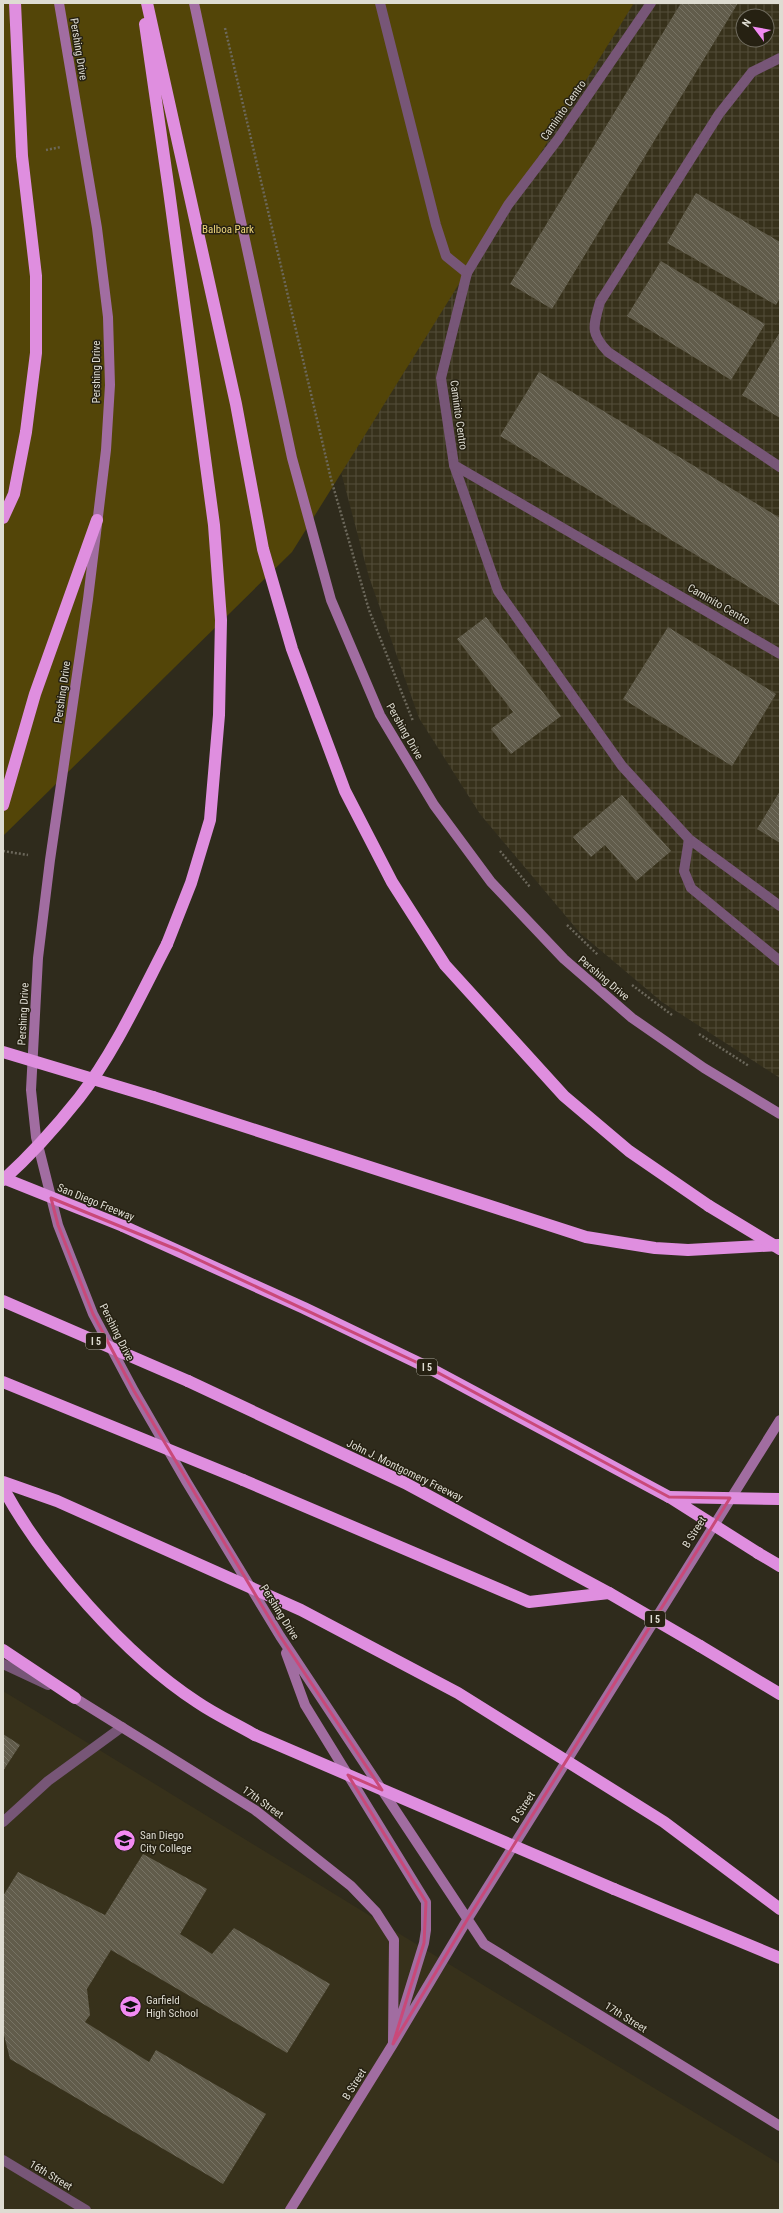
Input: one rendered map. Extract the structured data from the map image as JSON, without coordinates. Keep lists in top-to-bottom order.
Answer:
{
  "streets": {
    "highway": ["San Diego Freeway", "I 5", "John J. Montgomery Freeway"],
    "main road": ["Pershing Drive", "B Street", "17th Street"],
    "street": ["Caminito Centro", "16th Street"]
  },
  "crossings": [
    ["Pershing Drive", "B Street"],
    ["Pershing Drive", "17th Street"],
    ["San Diego Freeway", "I 5"],
    ["B Street", "17th Street"]
  ],
  "parks": ["Balboa Park"],
  "places": {
    "school or university": ["San Diego City College", "Garfield High School"]
  },
  "north": "top left"
}
